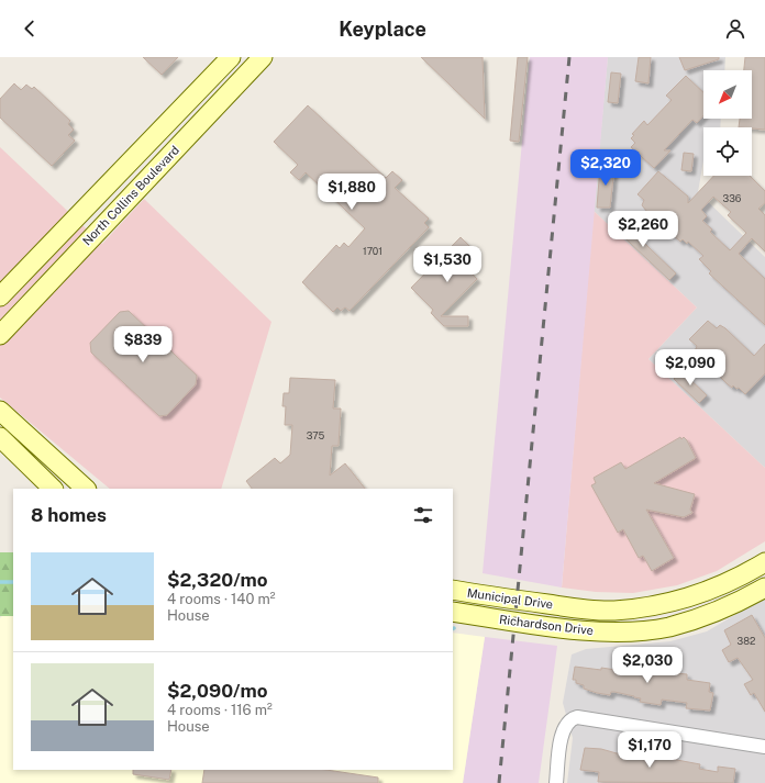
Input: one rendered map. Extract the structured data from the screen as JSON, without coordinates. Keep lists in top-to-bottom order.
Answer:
{
  "streets": {
    "street": ["North Collins Boulevard", "Municipal Drive", "Richardson Drive"]
  },
  "crossings": [
    ["Municipal Drive", "Richardson Drive"]
  ],
  "house_numbers": [
    "336",
    "1701",
    "375",
    "382"
  ],
  "north": "bottom left",
  "page": {
    "header": "Keyplace",
    "price": [
      "$2,320",
      "$1,880",
      "$2,260",
      "$1,530",
      "$839",
      "$2,090",
      "$2,030",
      "$1,170"
    ],
    "heading": "8 homes",
    "list": [
      {
        "name": "$2,320/mo",
        "note": "4 rooms · 140 m² · House"
      },
      {
        "name": "$2,090/mo",
        "note": "4 rooms · 116 m² · House"
      }
    ]
  }
}
